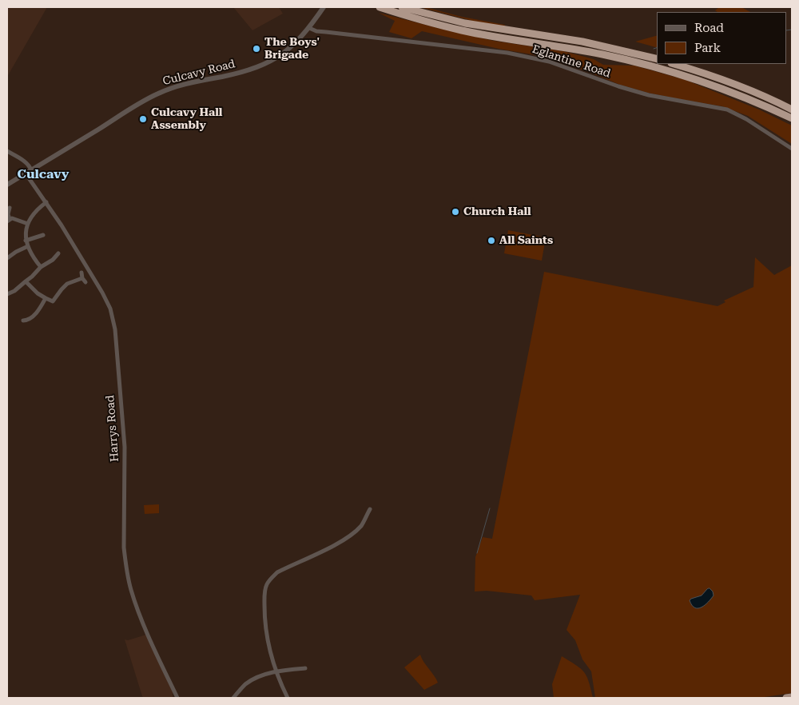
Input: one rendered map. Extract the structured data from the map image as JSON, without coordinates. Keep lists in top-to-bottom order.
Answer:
{
  "streets": {
    "street": ["Eglantine Road", "Culcavy Road", "Harrys Road"]
  },
  "crossings": [
    ["Eglantine Road", "Culcavy Road"],
    ["Culcavy Road", "Harrys Road"]
  ],
  "districts": ["Culcavy"],
  "places": [
    "The Boys' Brigade",
    "Culcavy Hall Assembly",
    "Church Hall",
    "All Saints"
  ],
  "legend": ["Road", "Park"]
}
